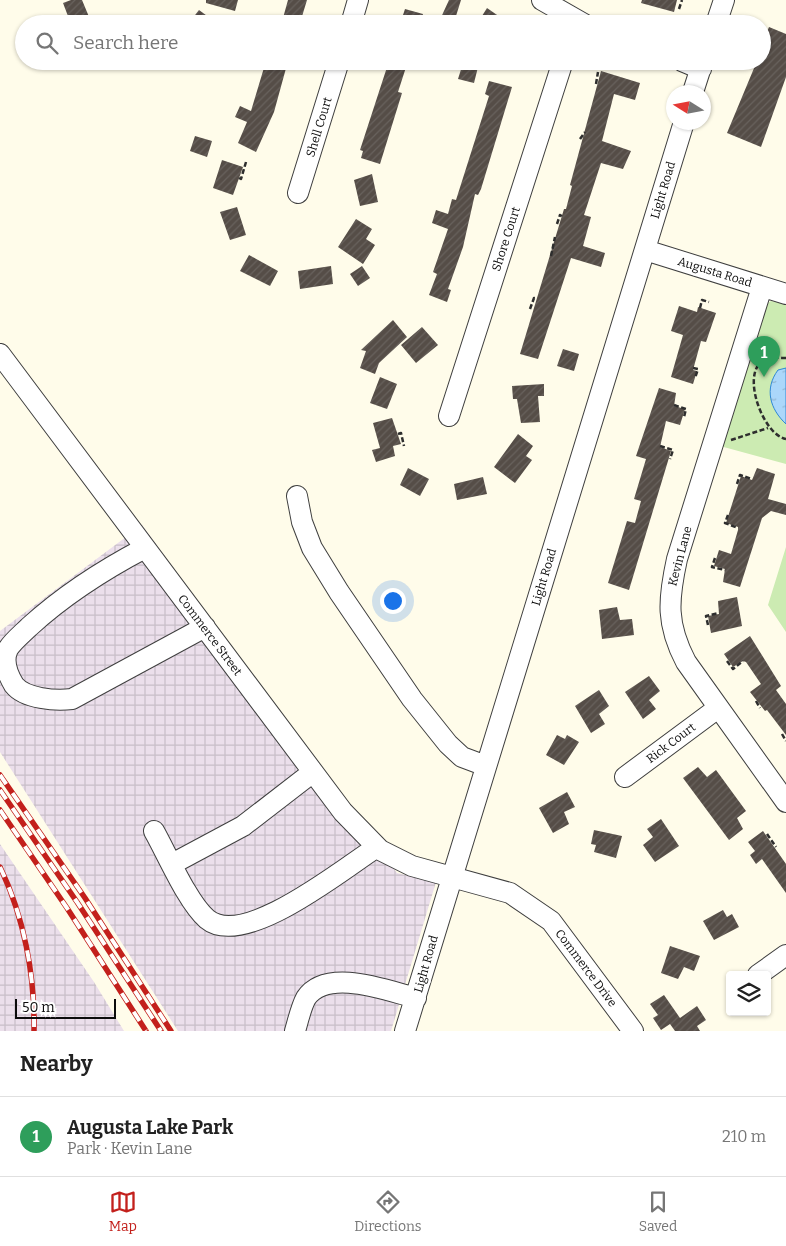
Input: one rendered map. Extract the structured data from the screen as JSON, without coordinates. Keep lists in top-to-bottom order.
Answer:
{
  "streets": {
    "street": [
      "Shell Court",
      "Light Road",
      "Shore Court",
      "Augusta Road",
      "Kevin Lane",
      "Commerce Street",
      "Rick Court",
      "Commerce Drive"
    ]
  },
  "crossings": [
    ["Light Road", "Augusta Road"],
    ["Light Road", "Commerce Street"],
    ["Light Road", "Commerce Drive"],
    ["Augusta Road", "Kevin Lane"],
    ["Kevin Lane", "Rick Court"],
    ["Commerce Street", "Commerce Drive"]
  ],
  "scale_bar": "50 m",
  "north": "left",
  "page": {
    "search": "Search here",
    "pins": "1",
    "scale": "50 m",
    "heading": "Nearby",
    "list": [
      {
        "mark": "1",
        "name": "Augusta Lake Park",
        "note": "Park · Kevin Lane",
        "value": "210 m"
      }
    ],
    "nav": ["Map", "Directions", "Saved"]
  }
}
